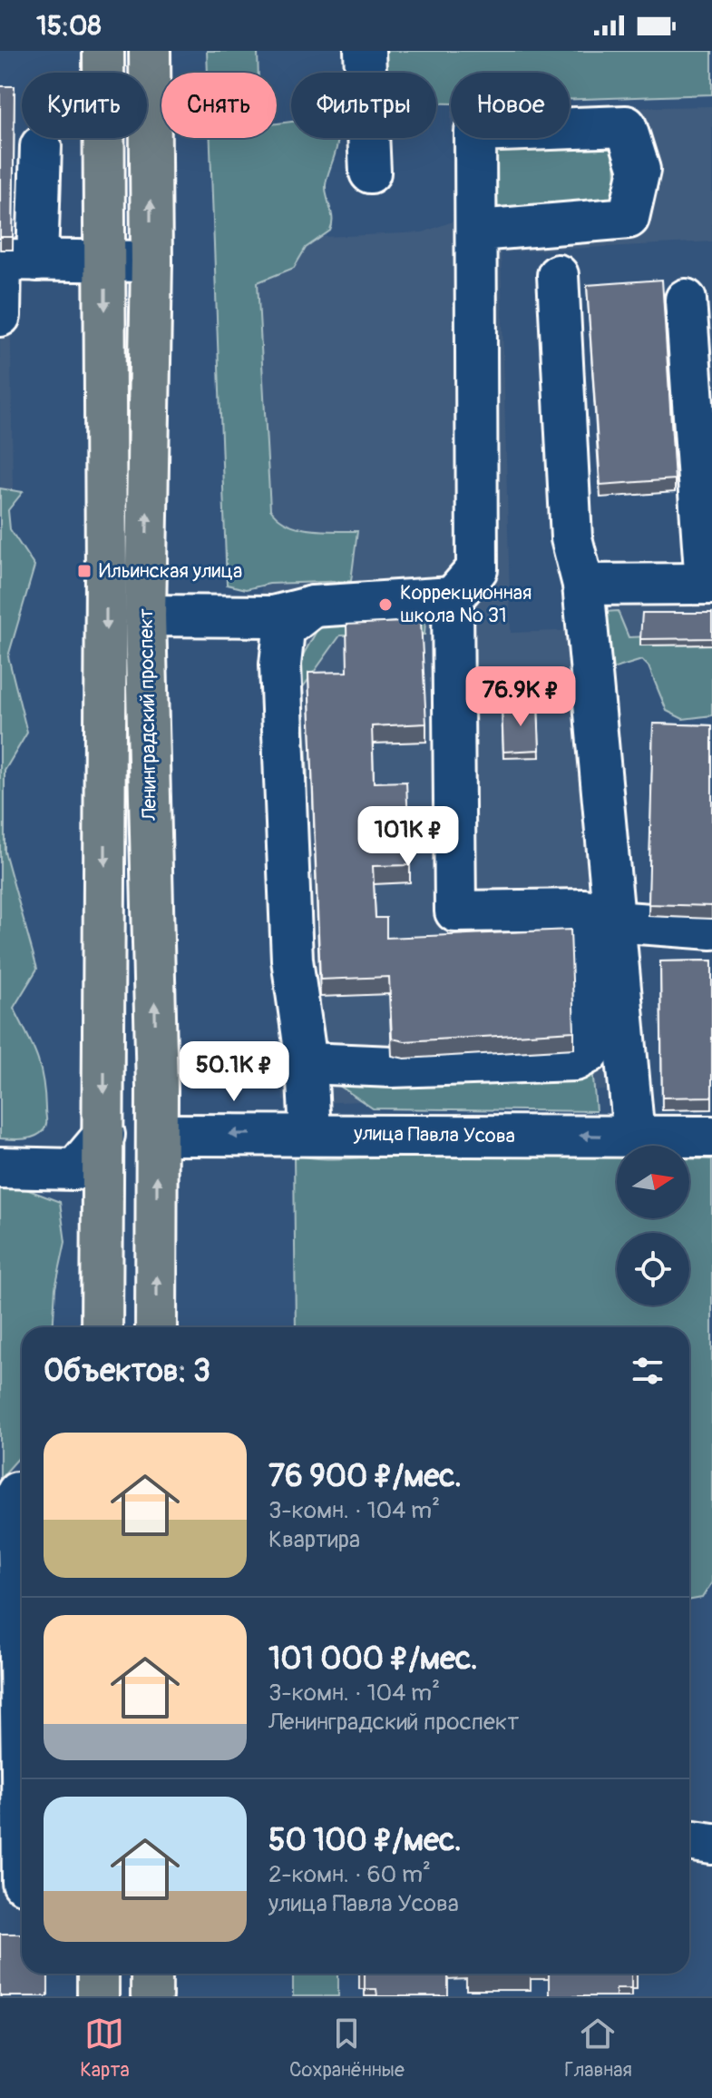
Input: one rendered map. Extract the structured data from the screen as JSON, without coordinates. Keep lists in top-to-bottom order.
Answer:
{
  "streets": {
    "main road": ["Ленинградский проспект"],
    "street": ["улица Павла Усова"]
  },
  "crossings": [
    ["Ленинградский проспект", "улица Павла Усова"]
  ],
  "one_way": ["улица Павла Усова"],
  "places": {
    "transit": ["Ильинская улица"],
    "other": ["Коррекционная школа № 31"]
  },
  "north": "right",
  "page": {
    "status": "15:08",
    "chip": [
      "Купить",
      "Снять",
      "Фильтры",
      "Новое"
    ],
    "price": ["76.9K ₽", "101K ₽", "50.1K ₽"],
    "heading": "Объектов: 3",
    "list": [
      {
        "name": "76 900 ₽/мес.",
        "note": "3-комн. · 104 m² · Квартира"
      },
      {
        "name": "101 000 ₽/мес.",
        "note": "3-комн. · 104 m² · Ленинградский проспект"
      },
      {
        "name": "50 100 ₽/мес.",
        "note": "2-комн. · 60 m² · улица Павла Усова"
      }
    ],
    "tabs": ["Карта", "Сохранённые", "Главная"]
  }
}
